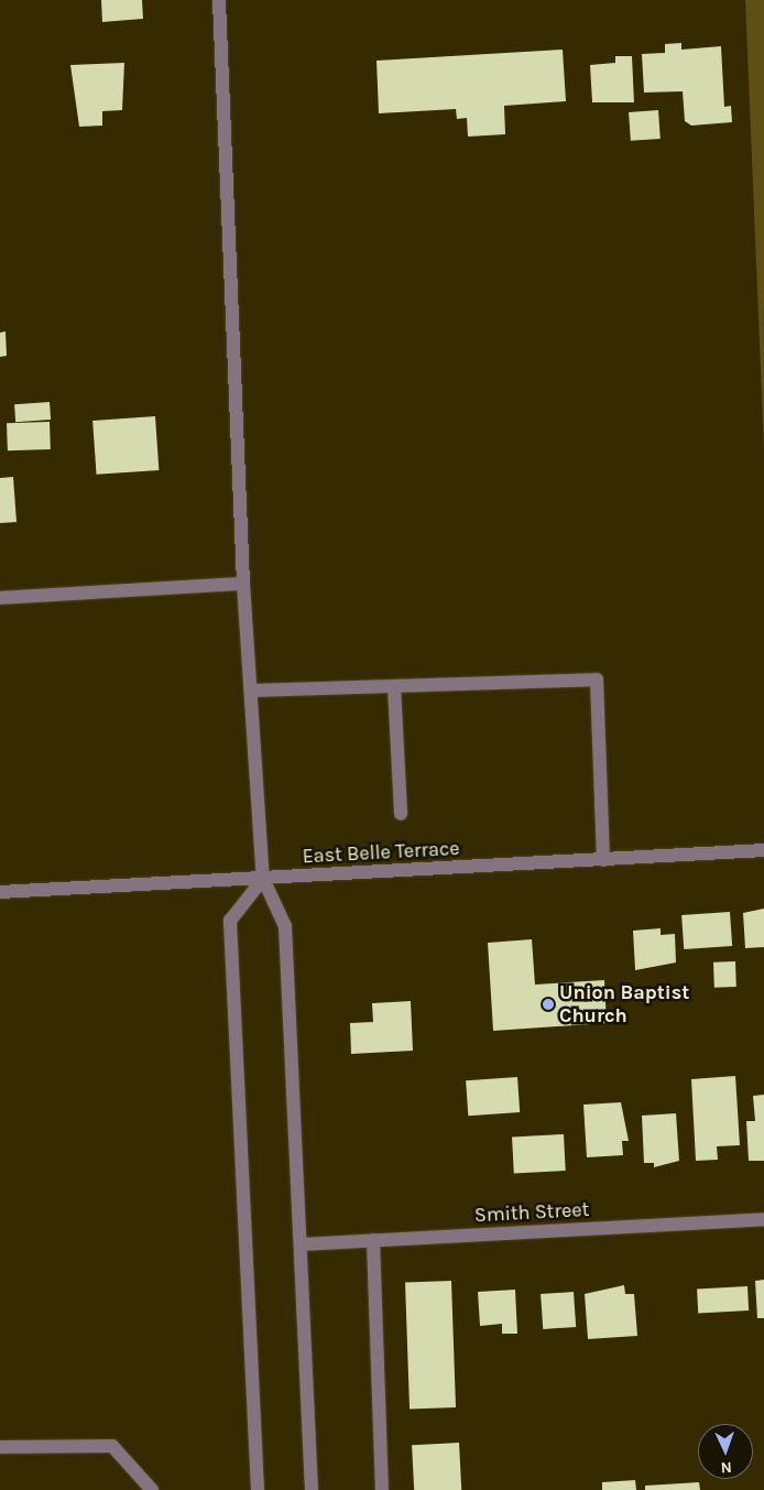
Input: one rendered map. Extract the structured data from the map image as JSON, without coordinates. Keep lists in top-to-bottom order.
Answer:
{
  "streets": {
    "street": ["East Belle Terrace", "Smith Street"]
  },
  "places": ["Union Baptist Church"],
  "north": "bottom"
}
